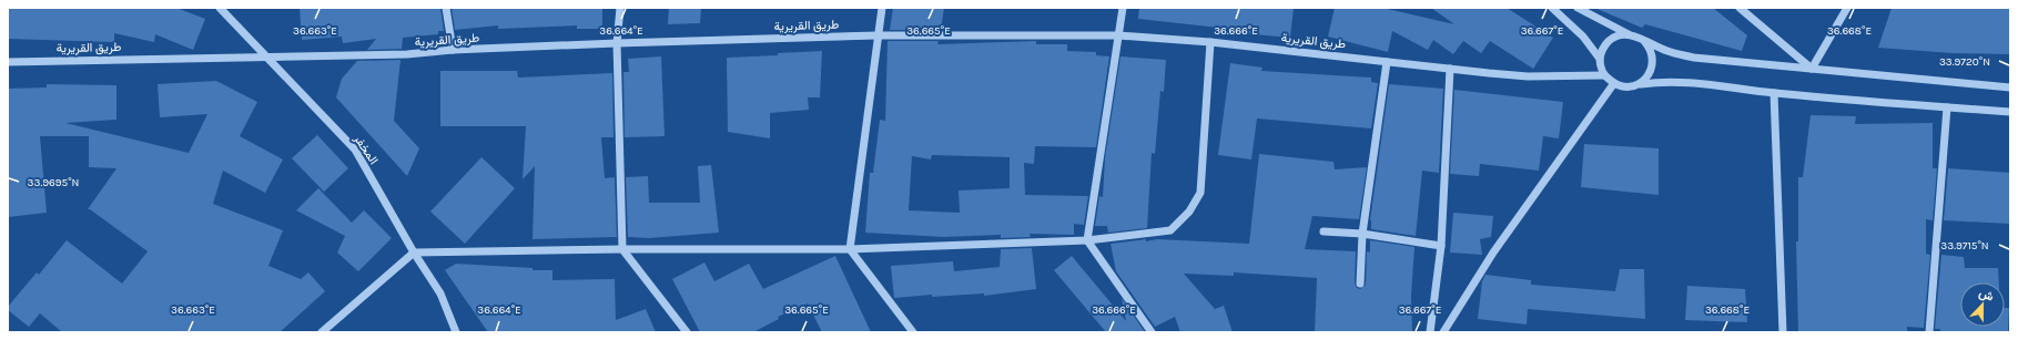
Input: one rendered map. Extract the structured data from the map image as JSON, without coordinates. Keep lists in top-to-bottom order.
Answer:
{
  "streets": {
    "street": ["طريق القريرية", "المخفر"]
  },
  "crossings": [
    ["طريق القريرية", "المخفر"]
  ],
  "north": "top",
  "coordinates": [
    "36.663°E",
    "36.664°E",
    "36.665°E",
    "36.666°E",
    "36.667°E",
    "36.668°E",
    "33.9720°N",
    "33.9695°N",
    "33.9715°N"
  ]
}
